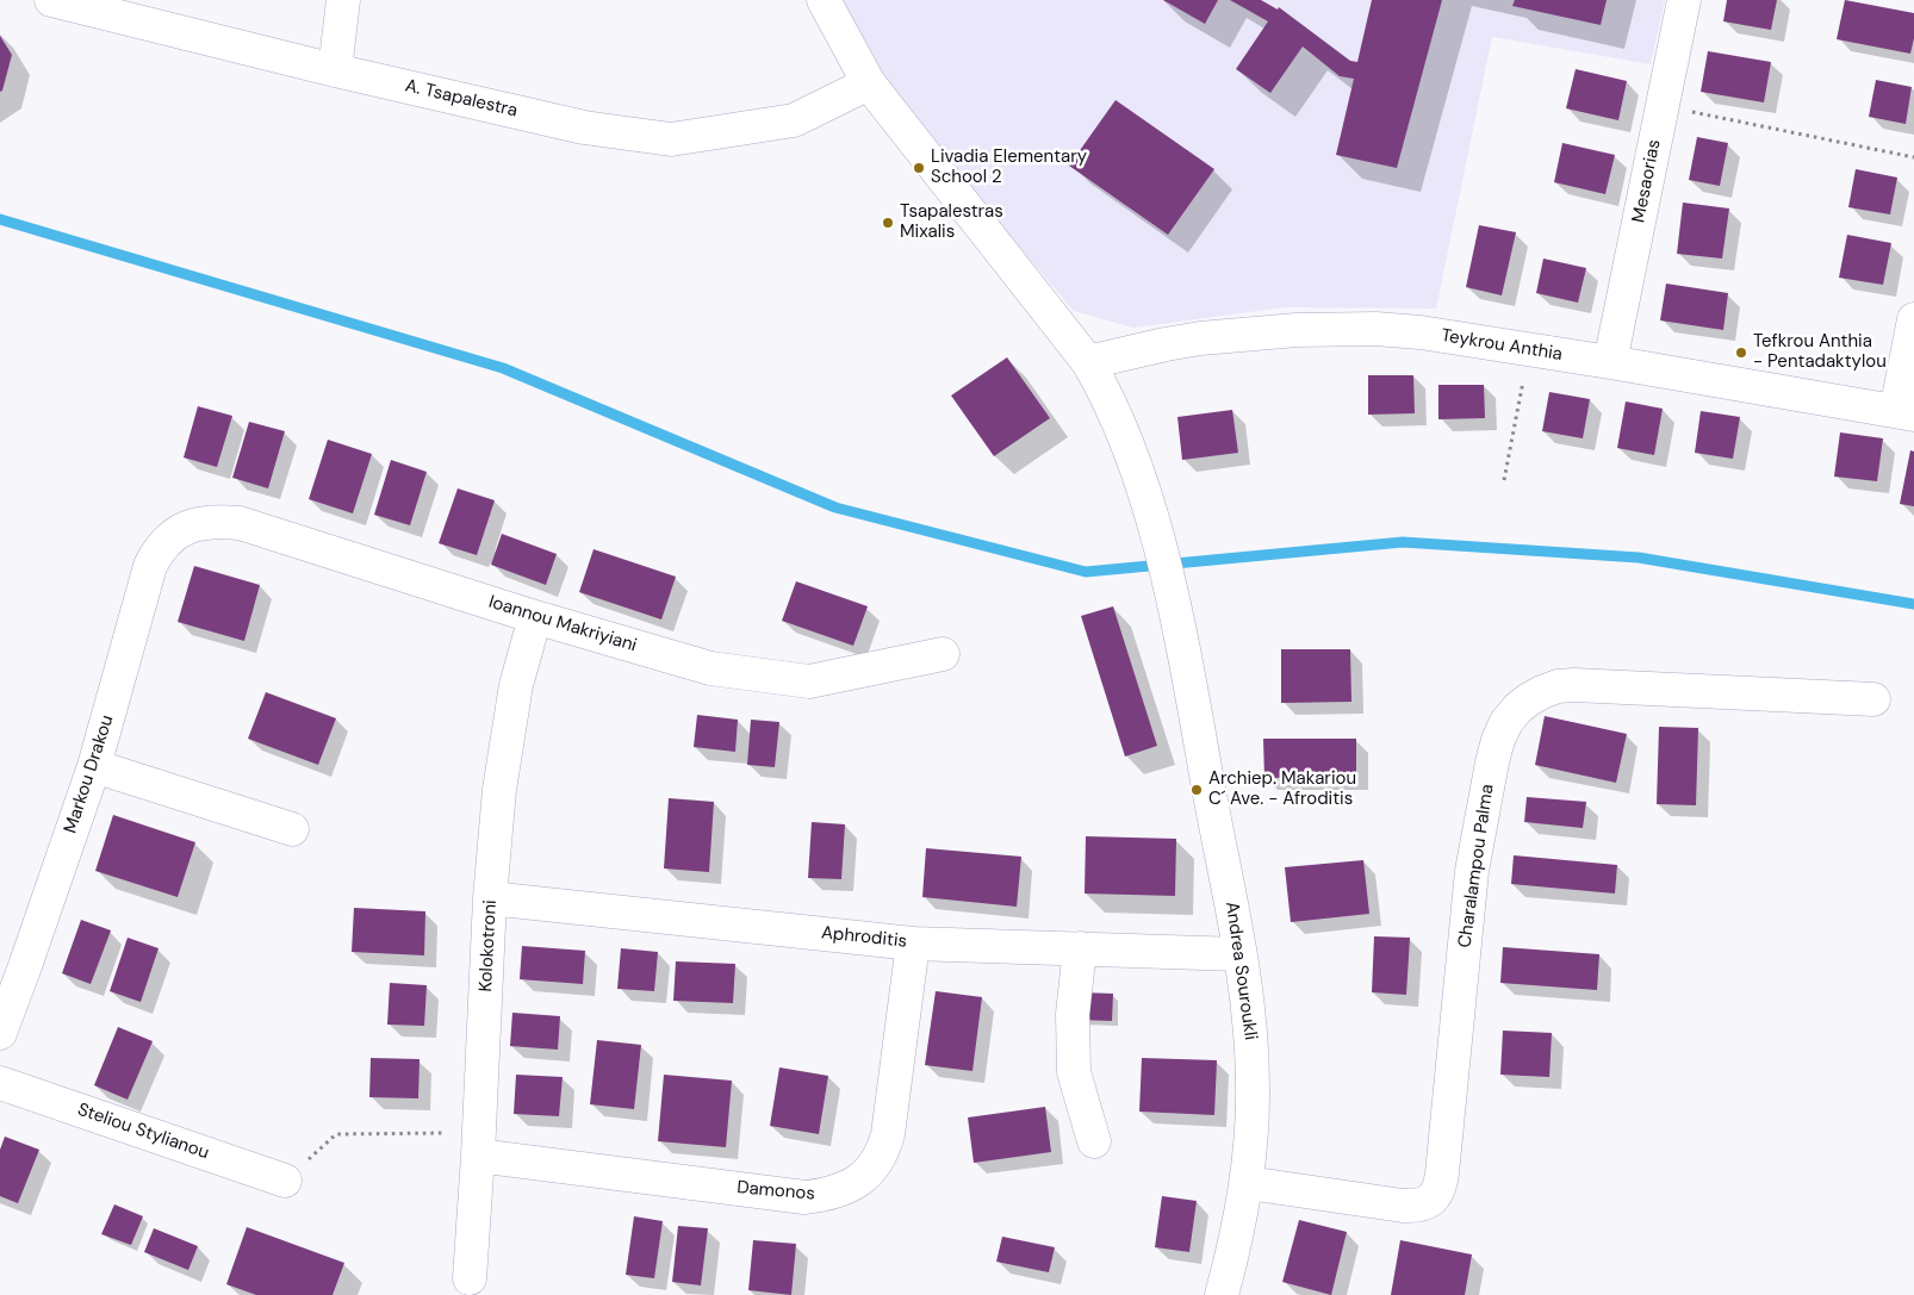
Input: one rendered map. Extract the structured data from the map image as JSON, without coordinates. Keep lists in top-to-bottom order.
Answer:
{
  "streets": {
    "street": [
      "A. Tsapalestra",
      "Mesaorias",
      "Teykrou Anthia",
      "Ioannou Makriyiani",
      "Markou Drakou",
      "Charalampou Palma",
      "Aphroditis",
      "Kolokotroni",
      "Andrea Souroukli",
      "Steliou Stylianou",
      "Damonos"
    ]
  },
  "crossings": [
    ["A. Tsapalestra", "Andrea Souroukli"],
    ["Mesaorias", "Teykrou Anthia"],
    ["Teykrou Anthia", "Andrea Souroukli"],
    ["Ioannou Makriyiani", "Markou Drakou"],
    ["Ioannou Makriyiani", "Kolokotroni"],
    ["Charalampou Palma", "Andrea Souroukli"],
    ["Aphroditis", "Kolokotroni"],
    ["Aphroditis", "Andrea Souroukli"],
    ["Aphroditis", "Damonos"],
    ["Kolokotroni", "Damonos"]
  ],
  "places": [
    "Livadia Elementary School 2",
    "Tsapalestras Mixalis",
    "Tefkrou Anthia - Pentadaktylou",
    "Archiep. Makariou C´ Ave. - Afroditis"
  ]
}
